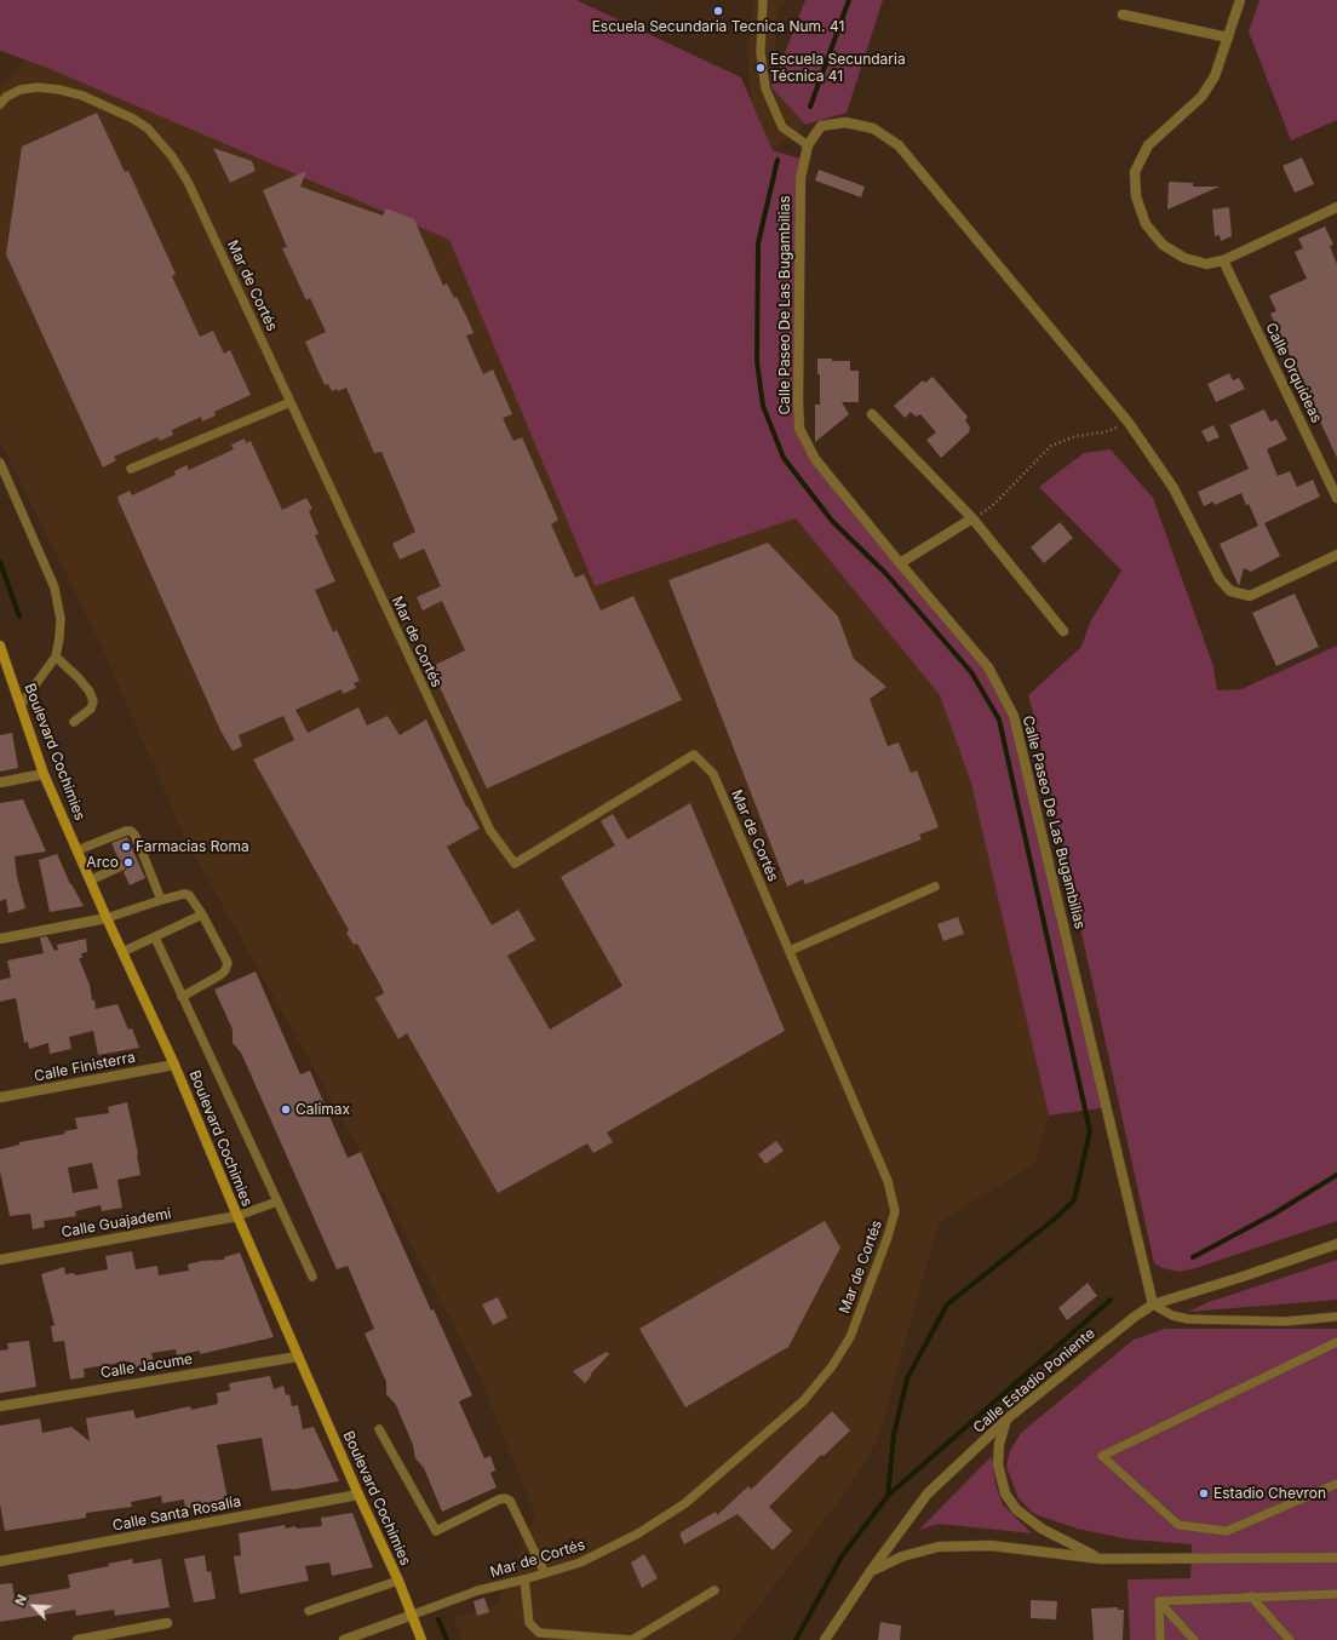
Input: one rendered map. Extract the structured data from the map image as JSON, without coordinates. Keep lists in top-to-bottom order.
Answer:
{
  "streets": {
    "main road": ["Boulevard Cochimies"],
    "street": [
      "Calle Paseo De Las Bugambilias",
      "Calle Orquídeas",
      "Calle Finisterra",
      "Calle Guajademi",
      "Calle Jacume",
      "Calle Estadio Poniente",
      "Calle Santa Rosalía"
    ],
    "lane": ["Mar de Cortés"]
  },
  "crossings": [
    ["Mar de Cortés", "Boulevard Cochimies"],
    ["Calle Paseo De Las Bugambilias", "Calle Estadio Poniente"],
    ["Boulevard Cochimies", "Calle Finisterra"],
    ["Boulevard Cochimies", "Calle Guajademi"],
    ["Boulevard Cochimies", "Calle Jacume"],
    ["Boulevard Cochimies", "Calle Santa Rosalía"]
  ],
  "places": [
    "Escuela Secundaria Tecnica Num. 41",
    "Escuela Secundaria Técnica 41",
    "Farmacias Roma",
    "Arco",
    "Calimax",
    "Estadio Chevron"
  ],
  "north": "top left"
}
